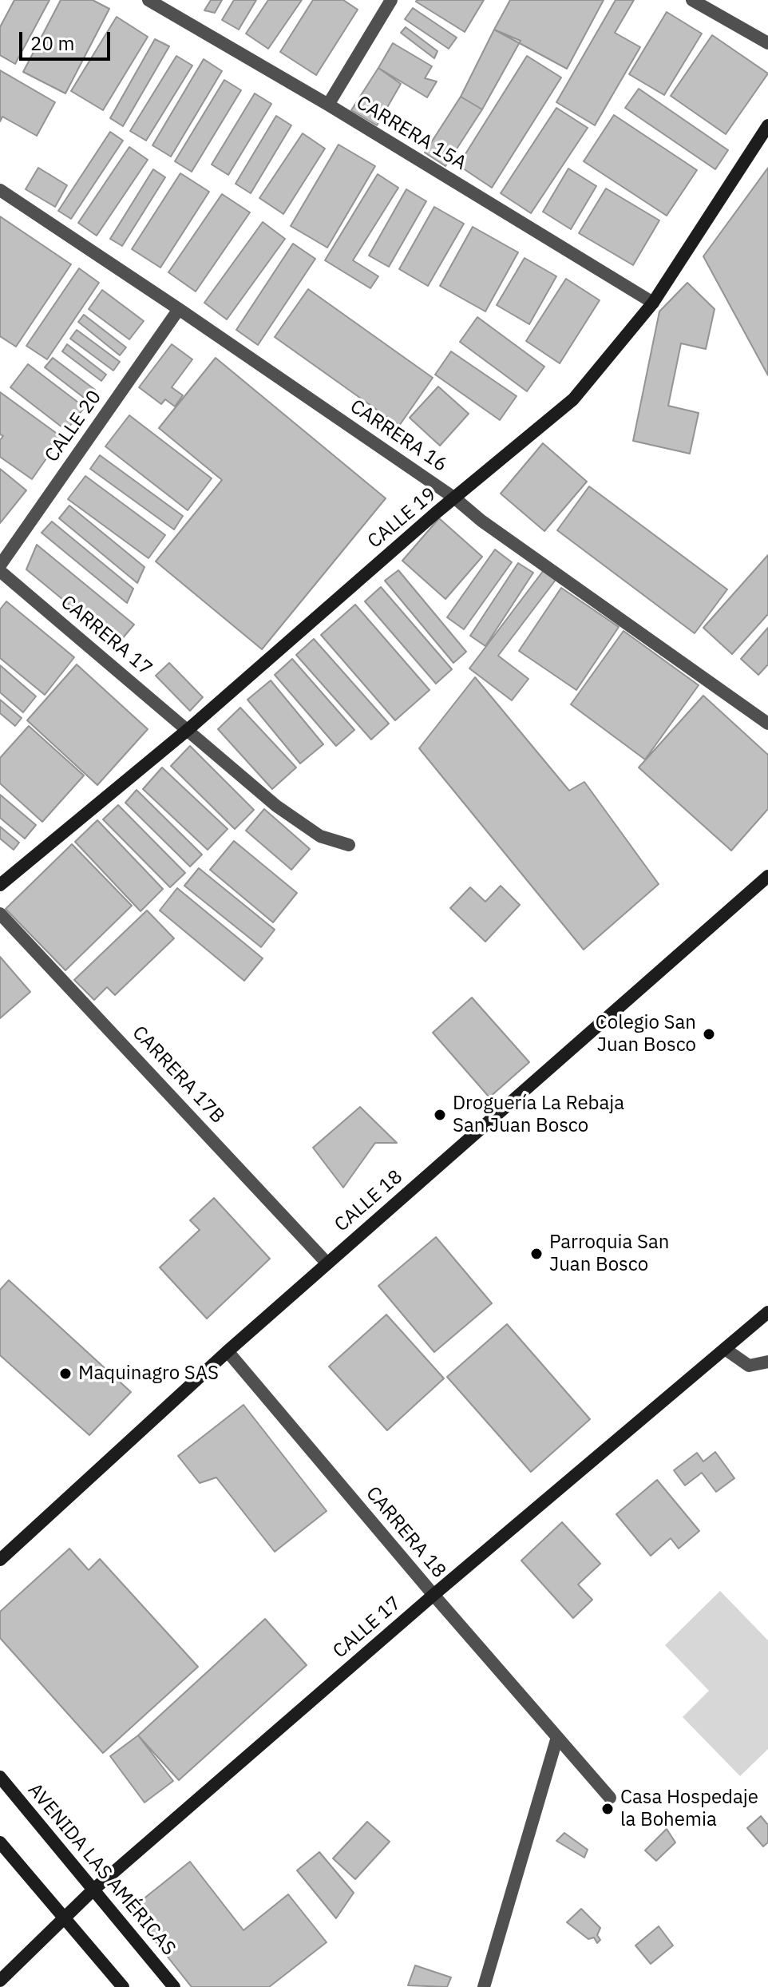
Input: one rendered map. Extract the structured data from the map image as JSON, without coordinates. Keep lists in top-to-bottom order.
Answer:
{
  "streets": {
    "street": [
      "CARRERA 15A",
      "CALLE 20",
      "CARRERA 16",
      "CALLE 19",
      "CARRERA 17",
      "CARRERA 17B",
      "CALLE 18",
      "CARRERA 18",
      "CALLE 17",
      "AVENIDA LAS AMÉRICAS"
    ]
  },
  "crossings": [
    ["CARRERA 15A", "CALLE 19"],
    ["CALLE 20", "CARRERA 16"],
    ["CARRERA 16", "CALLE 19"],
    ["CALLE 19", "CARRERA 17"],
    ["CARRERA 17B", "CALLE 18"],
    ["CALLE 18", "CARRERA 18"],
    ["CARRERA 18", "CALLE 17"],
    ["CALLE 17", "AVENIDA LAS AMÉRICAS"]
  ],
  "places": [
    "Colegio San Juan Bosco",
    "Droguería La Rebaja San Juan Bosco",
    "Parroquia San Juan Bosco",
    "Maquinagro SAS",
    "Casa Hospedaje la Bohemia"
  ],
  "scale_bar": "20 m"
}
